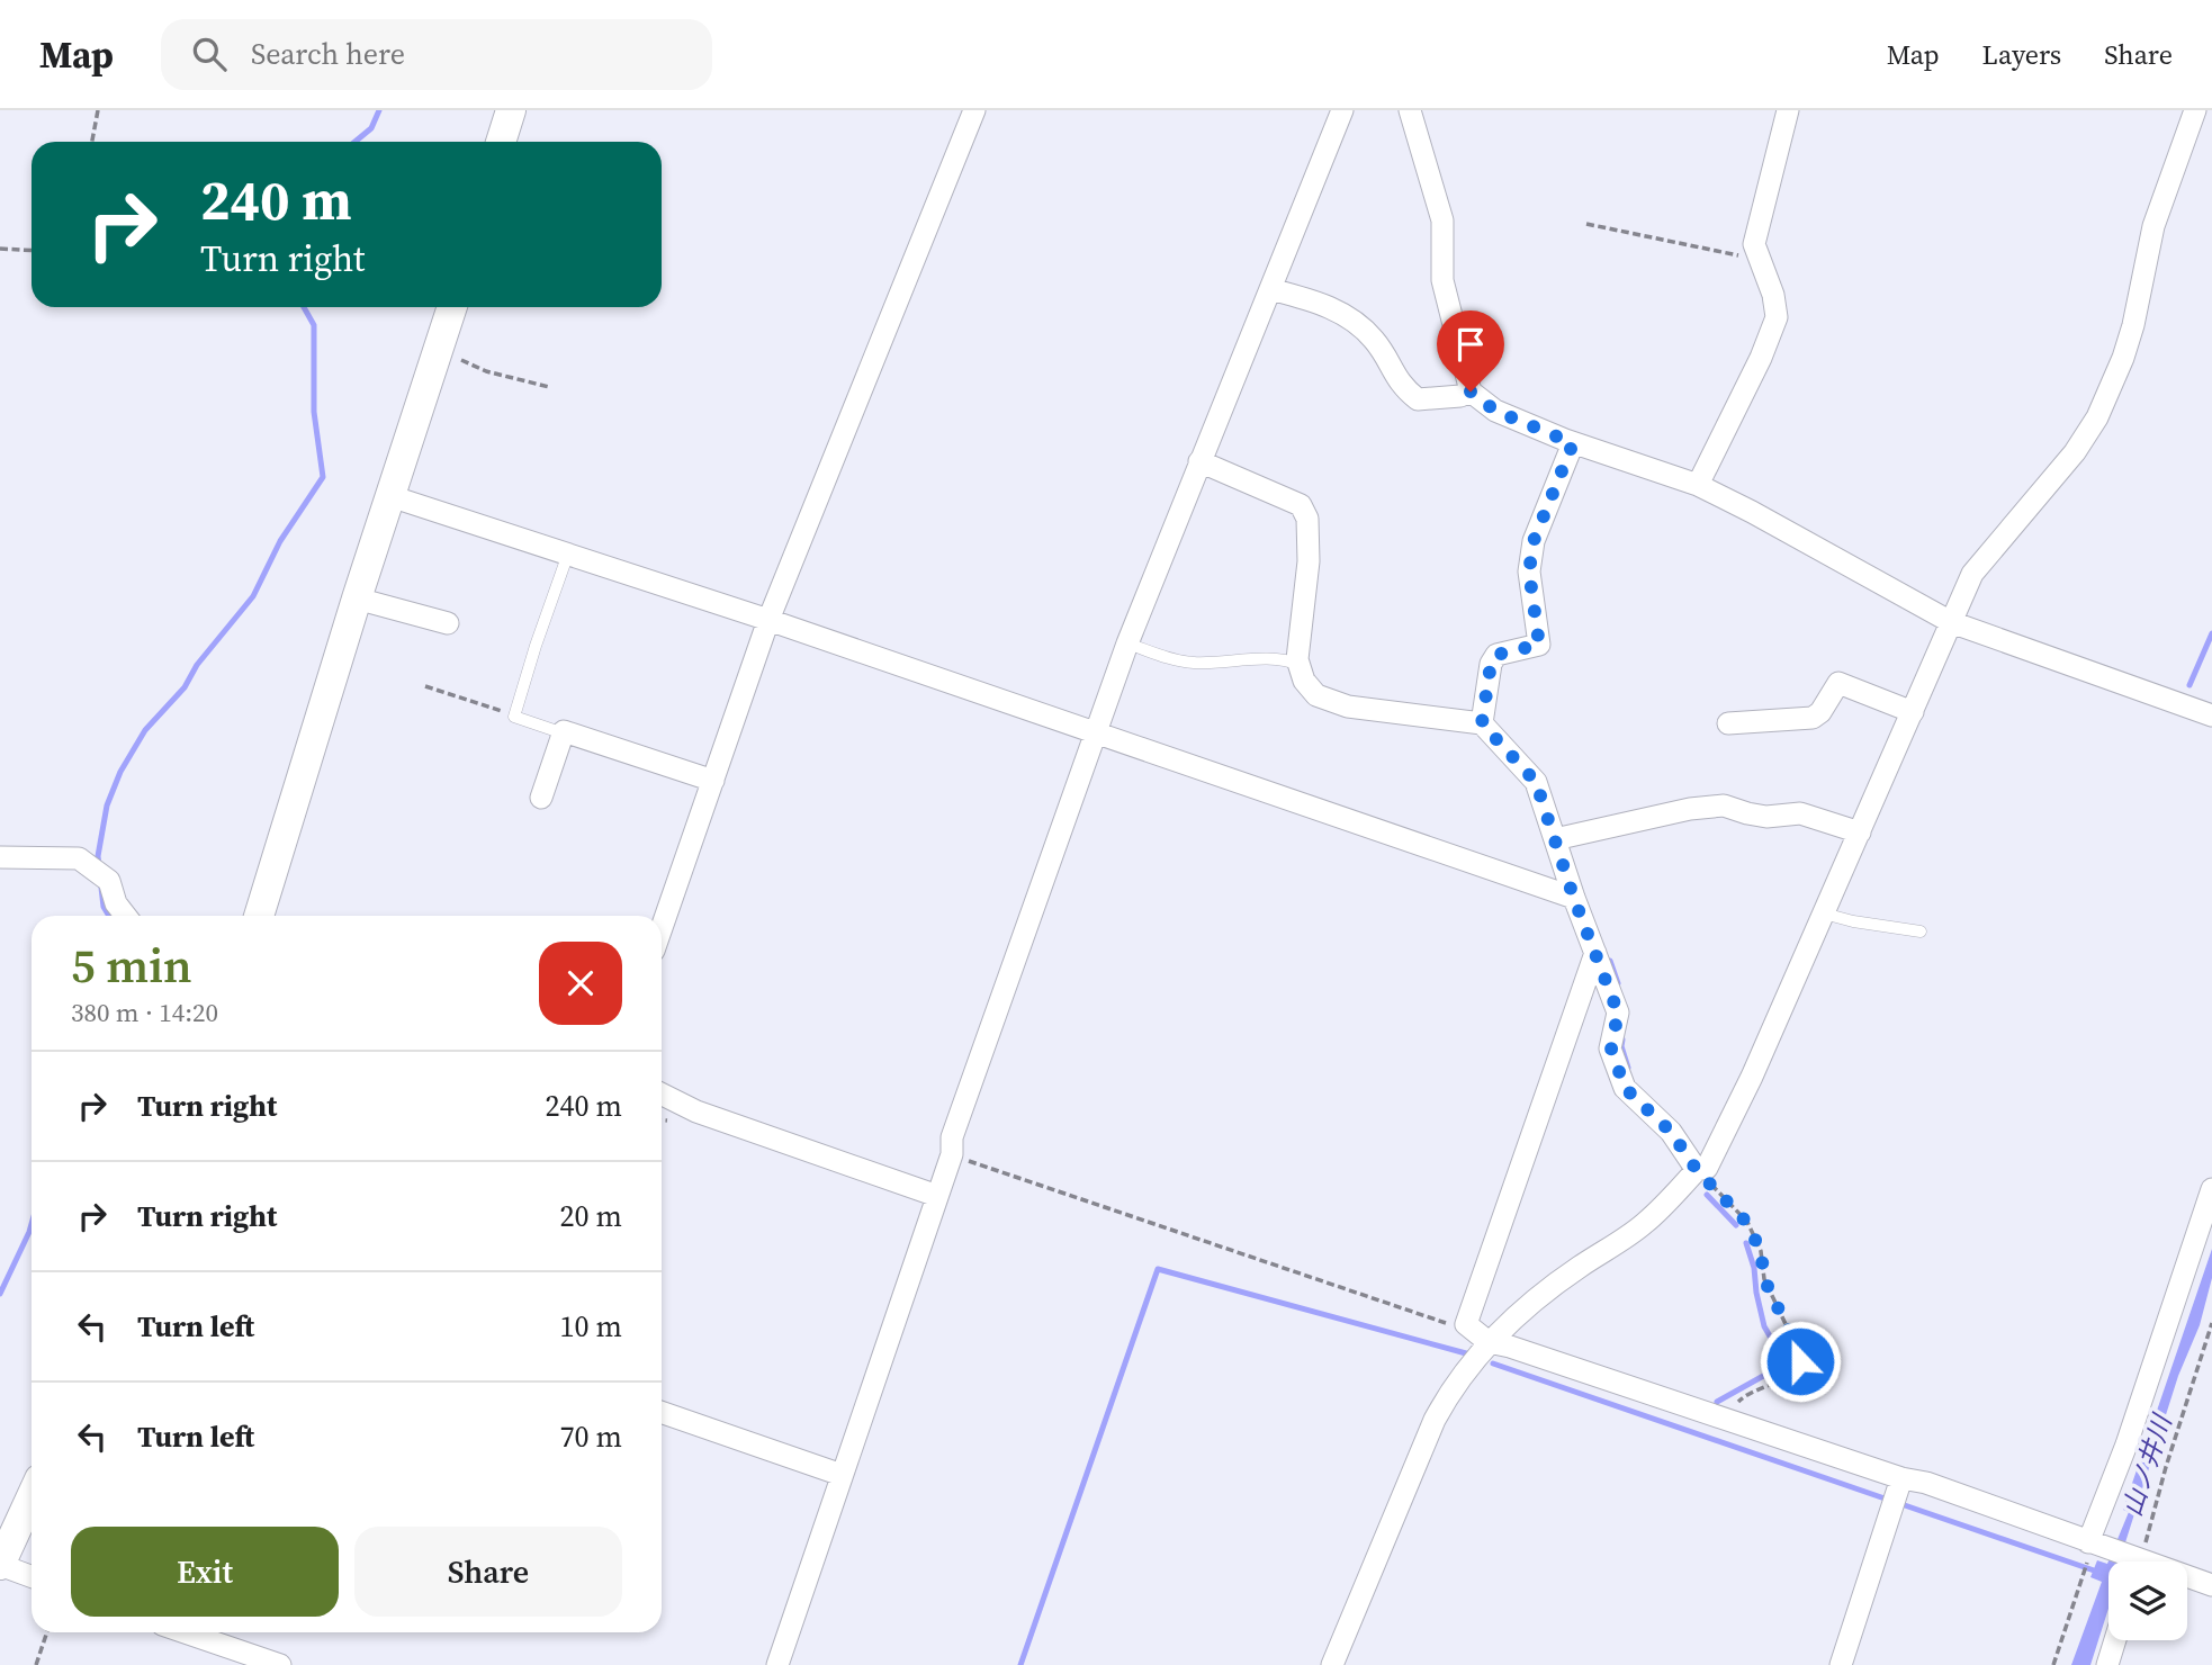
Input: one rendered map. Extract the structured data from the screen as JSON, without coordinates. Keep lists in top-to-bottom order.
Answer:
{
  "water": ["山ノ井川"],
  "page": {
    "header": "Map",
    "search": "Search here",
    "nav": ["Map", "Layers", "Share"],
    "turn": ["240 m", "Turn right"],
    "heading": ["5 min", "380 m · 14:20"],
    "list": [
      {
        "name": "Turn right",
        "value": "240 m"
      },
      {
        "name": "Turn right",
        "value": "20 m"
      },
      {
        "name": "Turn left",
        "value": "10 m"
      },
      {
        "name": "Turn left",
        "value": "70 m"
      }
    ],
    "buttons": ["Exit", "Share"]
  }
}
